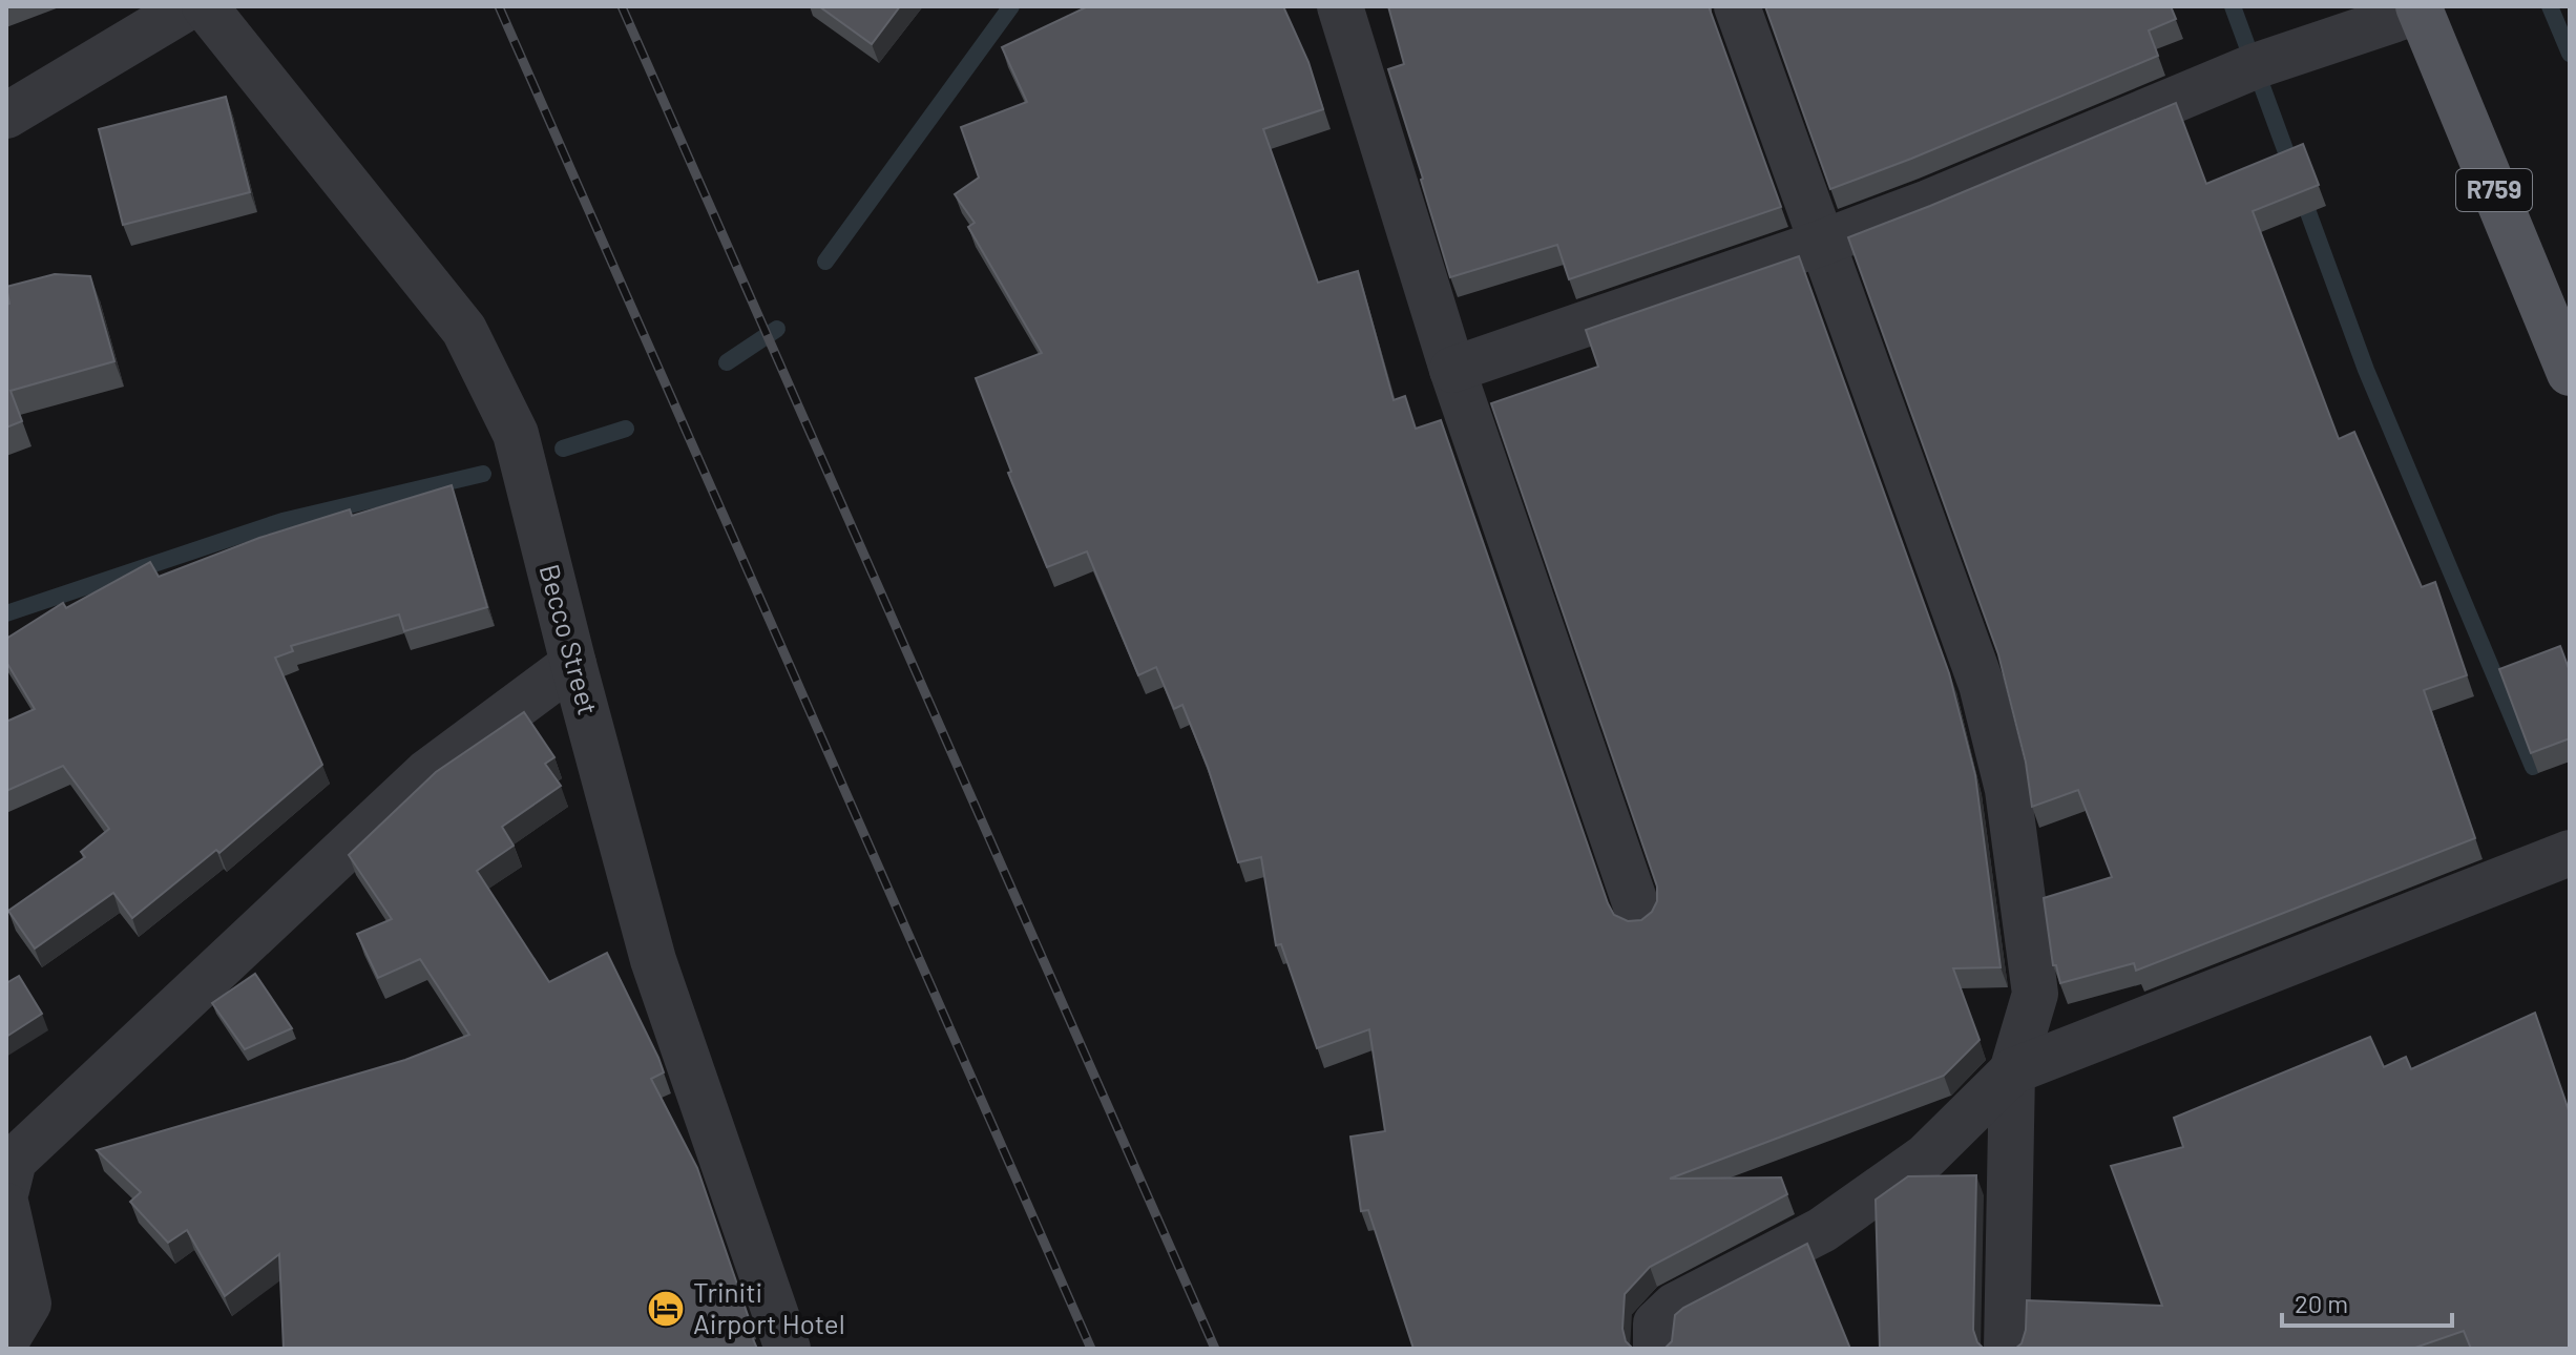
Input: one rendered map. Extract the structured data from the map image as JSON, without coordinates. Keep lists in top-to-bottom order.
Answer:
{
  "streets": {
    "main road": ["R759"],
    "street": ["Becco Street"]
  },
  "places": {
    "hotel": ["Triniti Airport Hotel"]
  },
  "scale_bar": "20 m"
}
